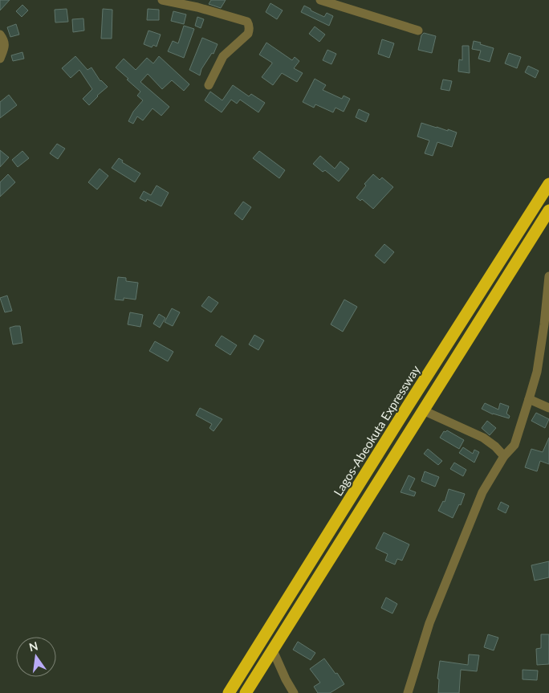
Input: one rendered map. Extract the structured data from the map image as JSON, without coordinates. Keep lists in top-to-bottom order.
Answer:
{
  "streets": {
    "highway": ["Lagos-Abeokuta Expressway"]
  },
  "north": "top"
}
